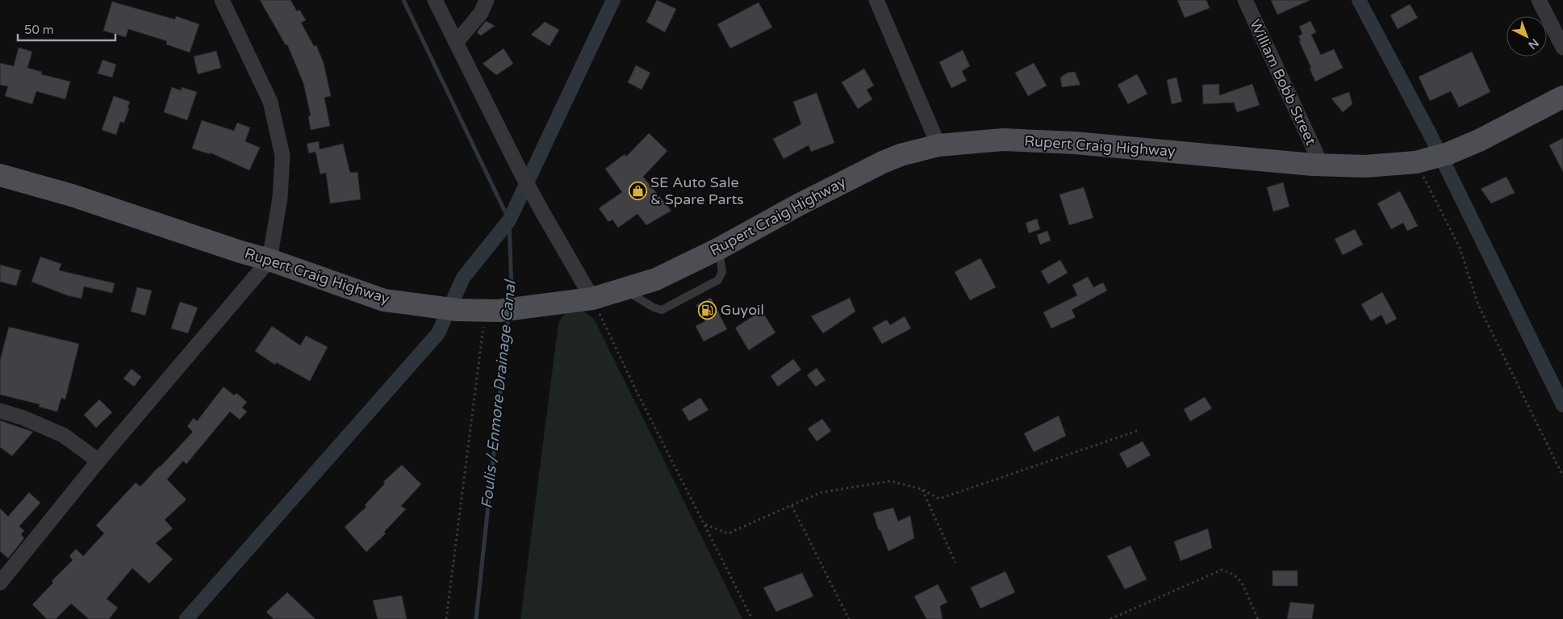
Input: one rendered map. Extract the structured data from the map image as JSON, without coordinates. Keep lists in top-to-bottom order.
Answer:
{
  "streets": {
    "main road": ["Rupert Craig Highway"],
    "street": ["William Bobb Street"]
  },
  "crossings": [
    ["William Bobb Street", "Rupert Craig Highway"]
  ],
  "water": ["Foulis / Enmore Drainage Canal"],
  "places": {
    "shop": ["SE Auto Sale & Spare Parts"],
    "fuel station": ["Guyoil"]
  },
  "scale_bar": "50 m",
  "north": "bottom right"
}
